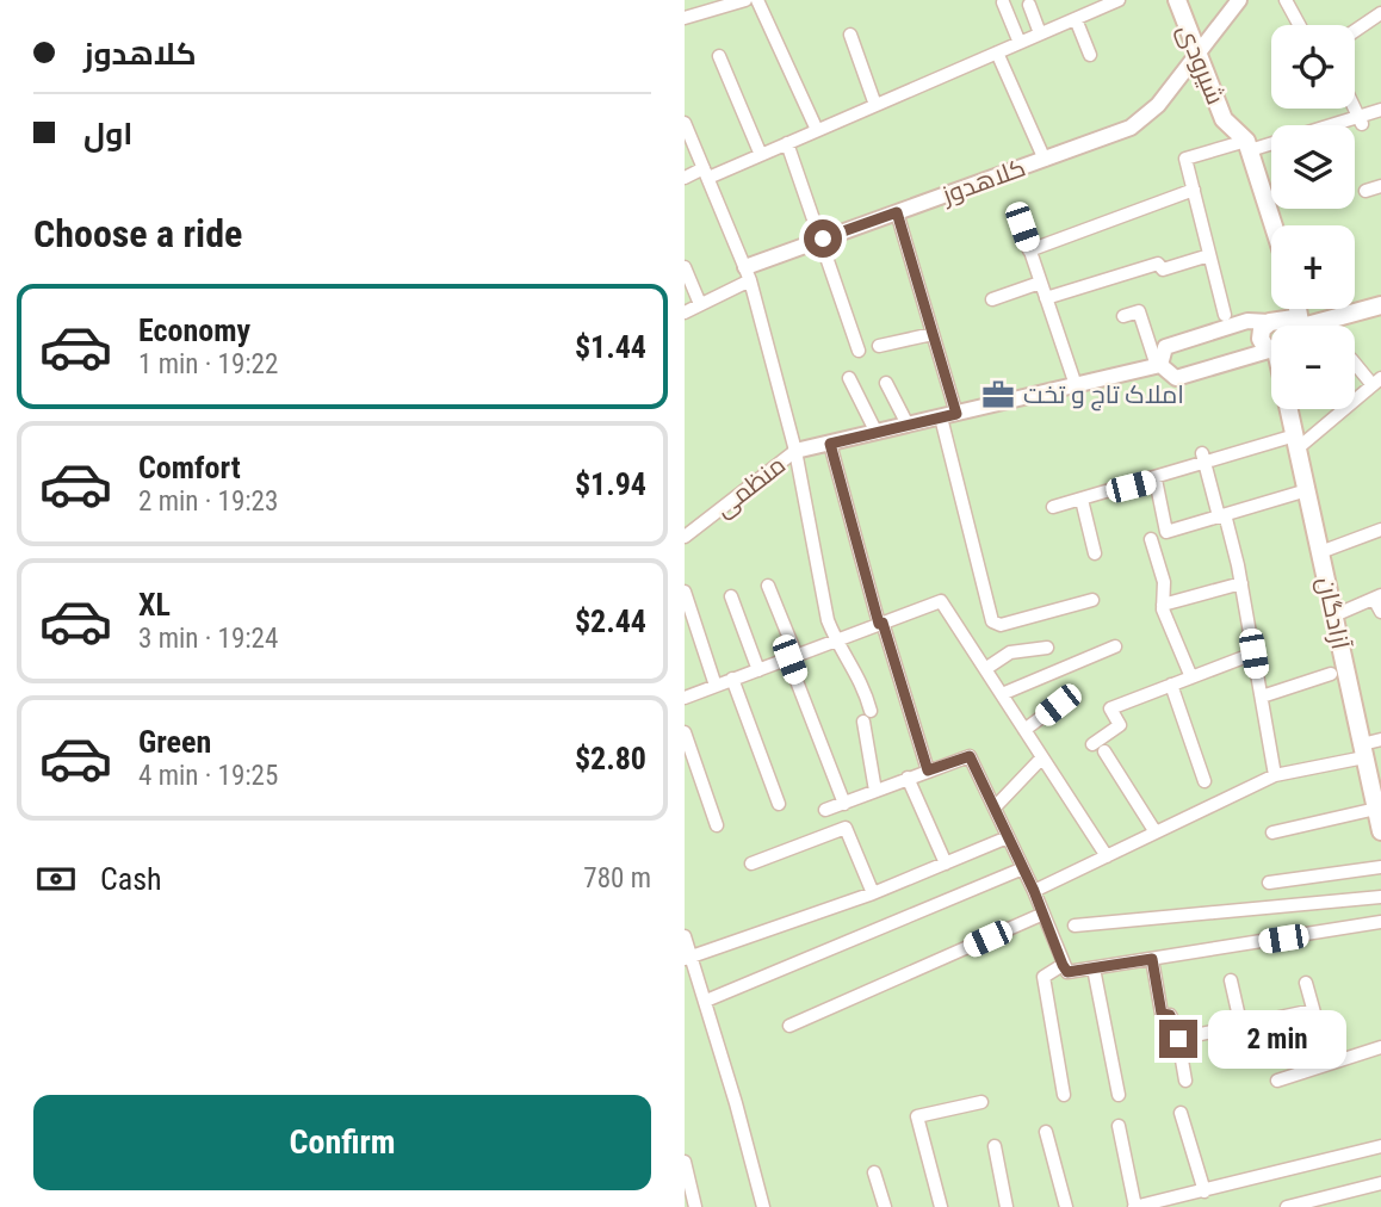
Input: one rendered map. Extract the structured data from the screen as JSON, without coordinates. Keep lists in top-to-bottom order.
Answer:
{
  "streets": {
    "main road": ["شیرودی", "آزادگان"],
    "street": ["کلاهدوز", "منظمی"]
  },
  "crossings": [
    ["شیرودی", "کلاهدوز"],
    ["منظمی", "آزادگان"]
  ],
  "places": {
    "office": ["املاک تاج و تخت"]
  },
  "page": {
    "banner": ["کلاهدوز", "اول"],
    "map_buttons": ["+", "−"],
    "heading": "Choose a ride",
    "list": [
      {
        "name": "Economy",
        "note": "1 min · 19:22",
        "value": "$1.44"
      },
      {
        "name": "Comfort",
        "note": "2 min · 19:23",
        "value": "$1.94"
      },
      {
        "name": "XL",
        "note": "3 min · 19:24",
        "value": "$2.44"
      },
      {
        "name": "Green",
        "note": "4 min · 19:25",
        "value": "$2.80"
      }
    ],
    "pay": ["Cash", "780 m"],
    "bubble": "2 min",
    "buttons": "Confirm"
  }
}
